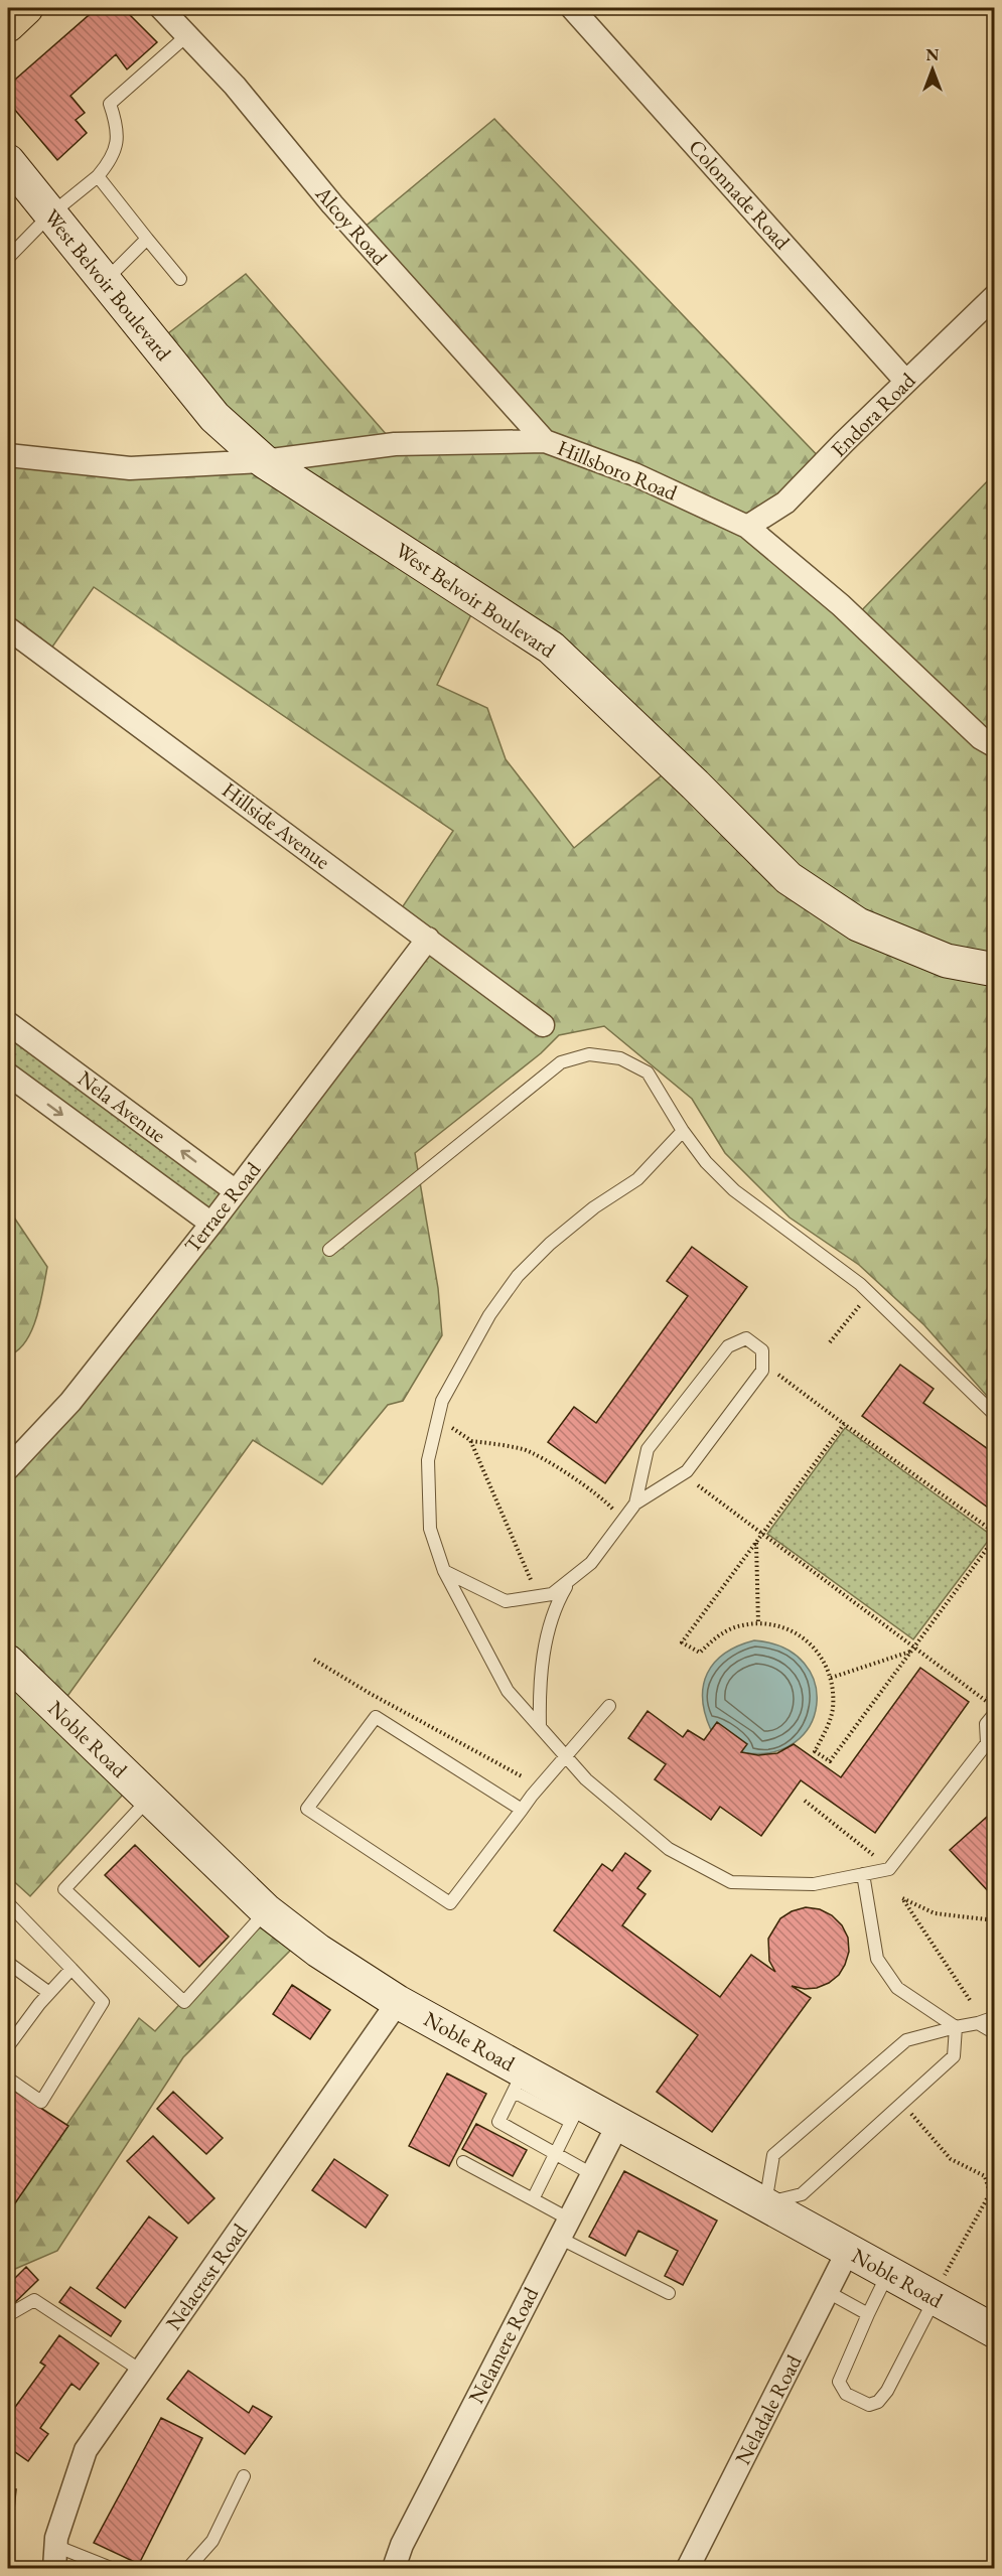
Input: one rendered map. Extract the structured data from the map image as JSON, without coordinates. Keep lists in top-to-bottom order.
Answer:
{
  "streets": {
    "street": [
      "Colonnade Road",
      "Alcoy Road",
      "West Belvoir Boulevard",
      "Endora Road",
      "Hillsboro Road",
      "Hillside Avenue",
      "Nela Avenue",
      "Terrace Road",
      "Noble Road",
      "Nelacrest Road",
      "Nelamere Road",
      "Neladale Road"
    ]
  },
  "crossings": [
    ["Colonnade Road", "Endora Road"],
    ["Alcoy Road", "Hillsboro Road"],
    ["West Belvoir Boulevard", "Hillsboro Road"],
    ["Endora Road", "Hillsboro Road"],
    ["Hillside Avenue", "Terrace Road"],
    ["Nela Avenue", "Terrace Road"],
    ["Noble Road", "Nelacrest Road"],
    ["Noble Road", "Nelamere Road"],
    ["Noble Road", "Neladale Road"]
  ],
  "north": "top"
}
